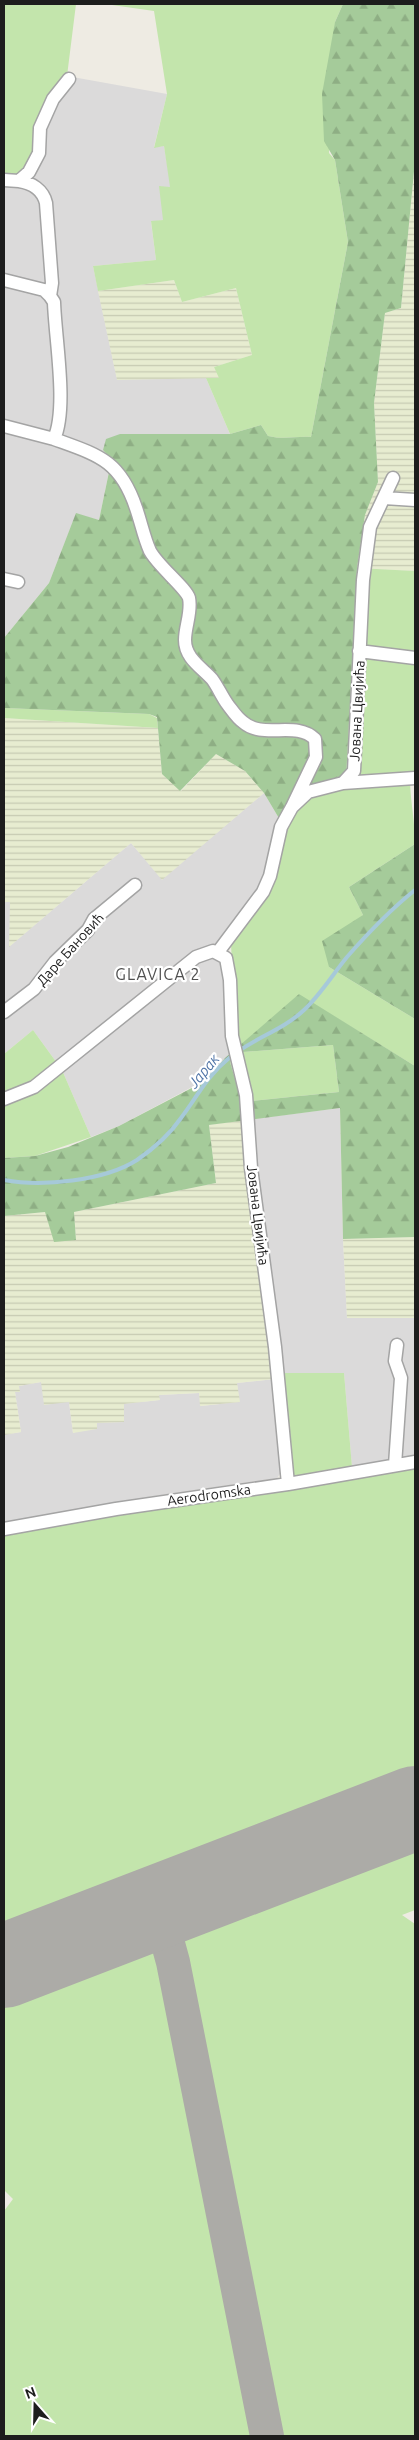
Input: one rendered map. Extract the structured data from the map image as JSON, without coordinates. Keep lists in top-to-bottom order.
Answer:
{
  "streets": {
    "street": ["Јована Цвијића", "Даре Бановић", "Aerodromska"]
  },
  "crossings": [
    ["Јована Цвијића", "Aerodromska"]
  ],
  "districts": ["GLAVICA 2"],
  "water": ["Јарак"],
  "north": "top"
}
